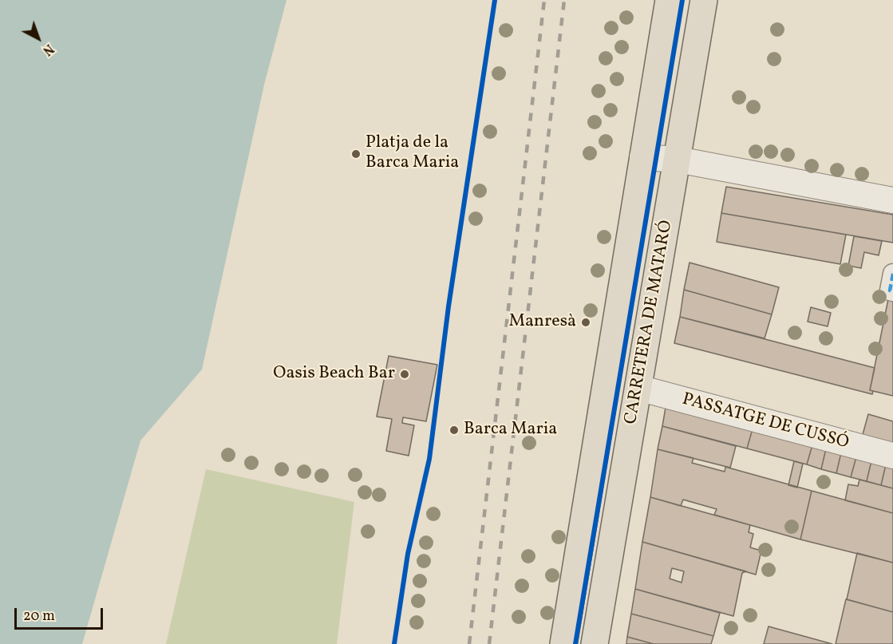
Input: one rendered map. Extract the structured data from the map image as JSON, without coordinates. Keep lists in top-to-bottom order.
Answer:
{
  "streets": {
    "main road": ["CARRETERA DE MATARÓ"],
    "street": ["PASSATGE DE CUSSÓ"]
  },
  "crossings": [
    ["CARRETERA DE MATARÓ", "PASSATGE DE CUSSÓ"]
  ],
  "places": [
    "Platja de la Barca Maria",
    "Manresà",
    "Oasis Beach Bar",
    "Barca Maria"
  ],
  "scale_bar": "20 m",
  "north": "bottom right"
}
